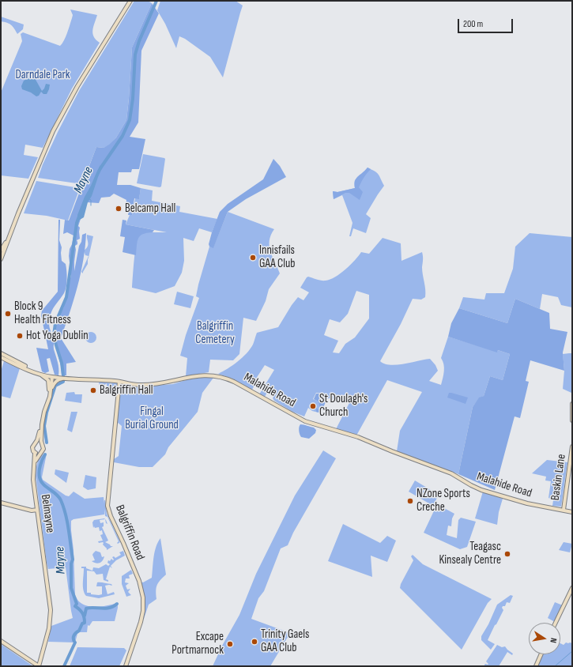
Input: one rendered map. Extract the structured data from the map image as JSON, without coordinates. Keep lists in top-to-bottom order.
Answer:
{
  "streets": {
    "main road": [
      "Malahide Road",
      "Baskin Lane",
      "Belmayne",
      "Balgriffin Road"
    ]
  },
  "crossings": [
    ["Malahide Road", "Baskin Lane"],
    ["Malahide Road", "Belmayne"],
    ["Malahide Road", "Balgriffin Road"]
  ],
  "water": ["Mayne"],
  "parks": ["Darndale Park", "Balgriffin Cemetery", "Fingal Burial Ground"],
  "places": [
    "Belcamp Hall",
    "Innisfails GAA Club",
    "Block 9 Health Fitness",
    "Hot Yoga Dublin",
    "Balgriffin Hall",
    "St Doulagh's Church",
    "NZone Sports Creche",
    "Teagasc Kinsealy Centre",
    "Trinity Gaels GAA Club",
    "Excape Portmarnock"
  ],
  "scale_bar": "200 m",
  "north": "right"
}
